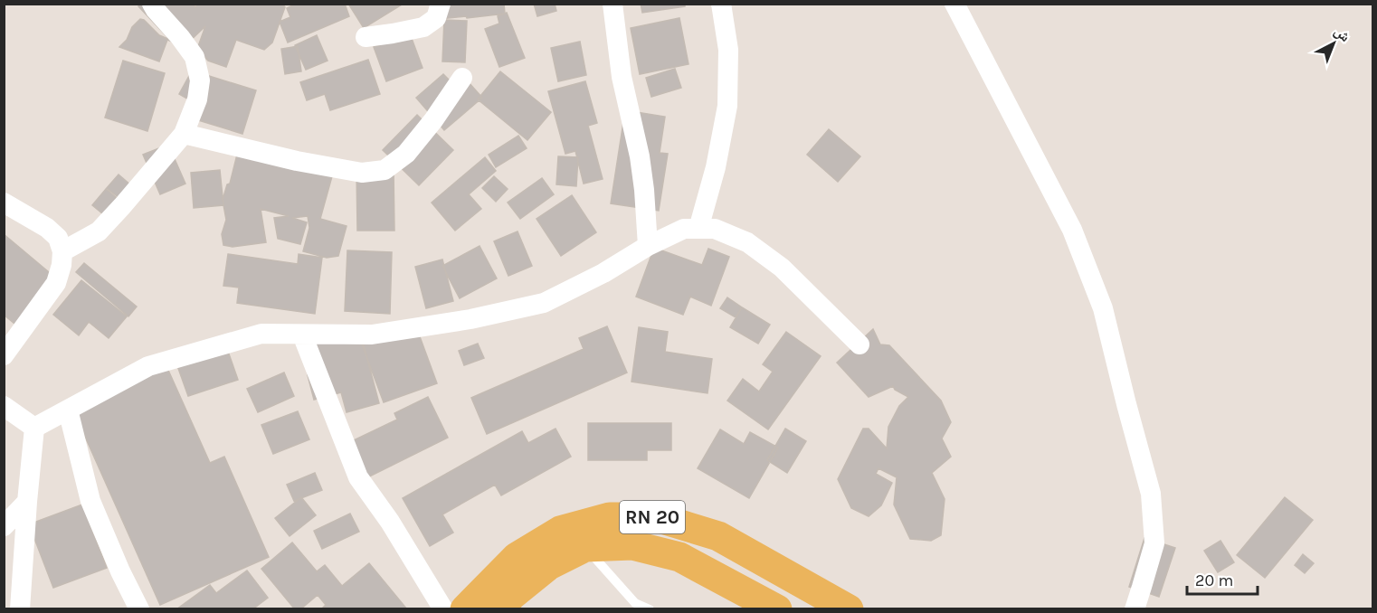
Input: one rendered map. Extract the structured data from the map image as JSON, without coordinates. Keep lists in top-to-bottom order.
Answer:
{
  "streets": {
    "main road": ["RN 20"]
  },
  "scale_bar": "20 m",
  "north": "top right"
}
